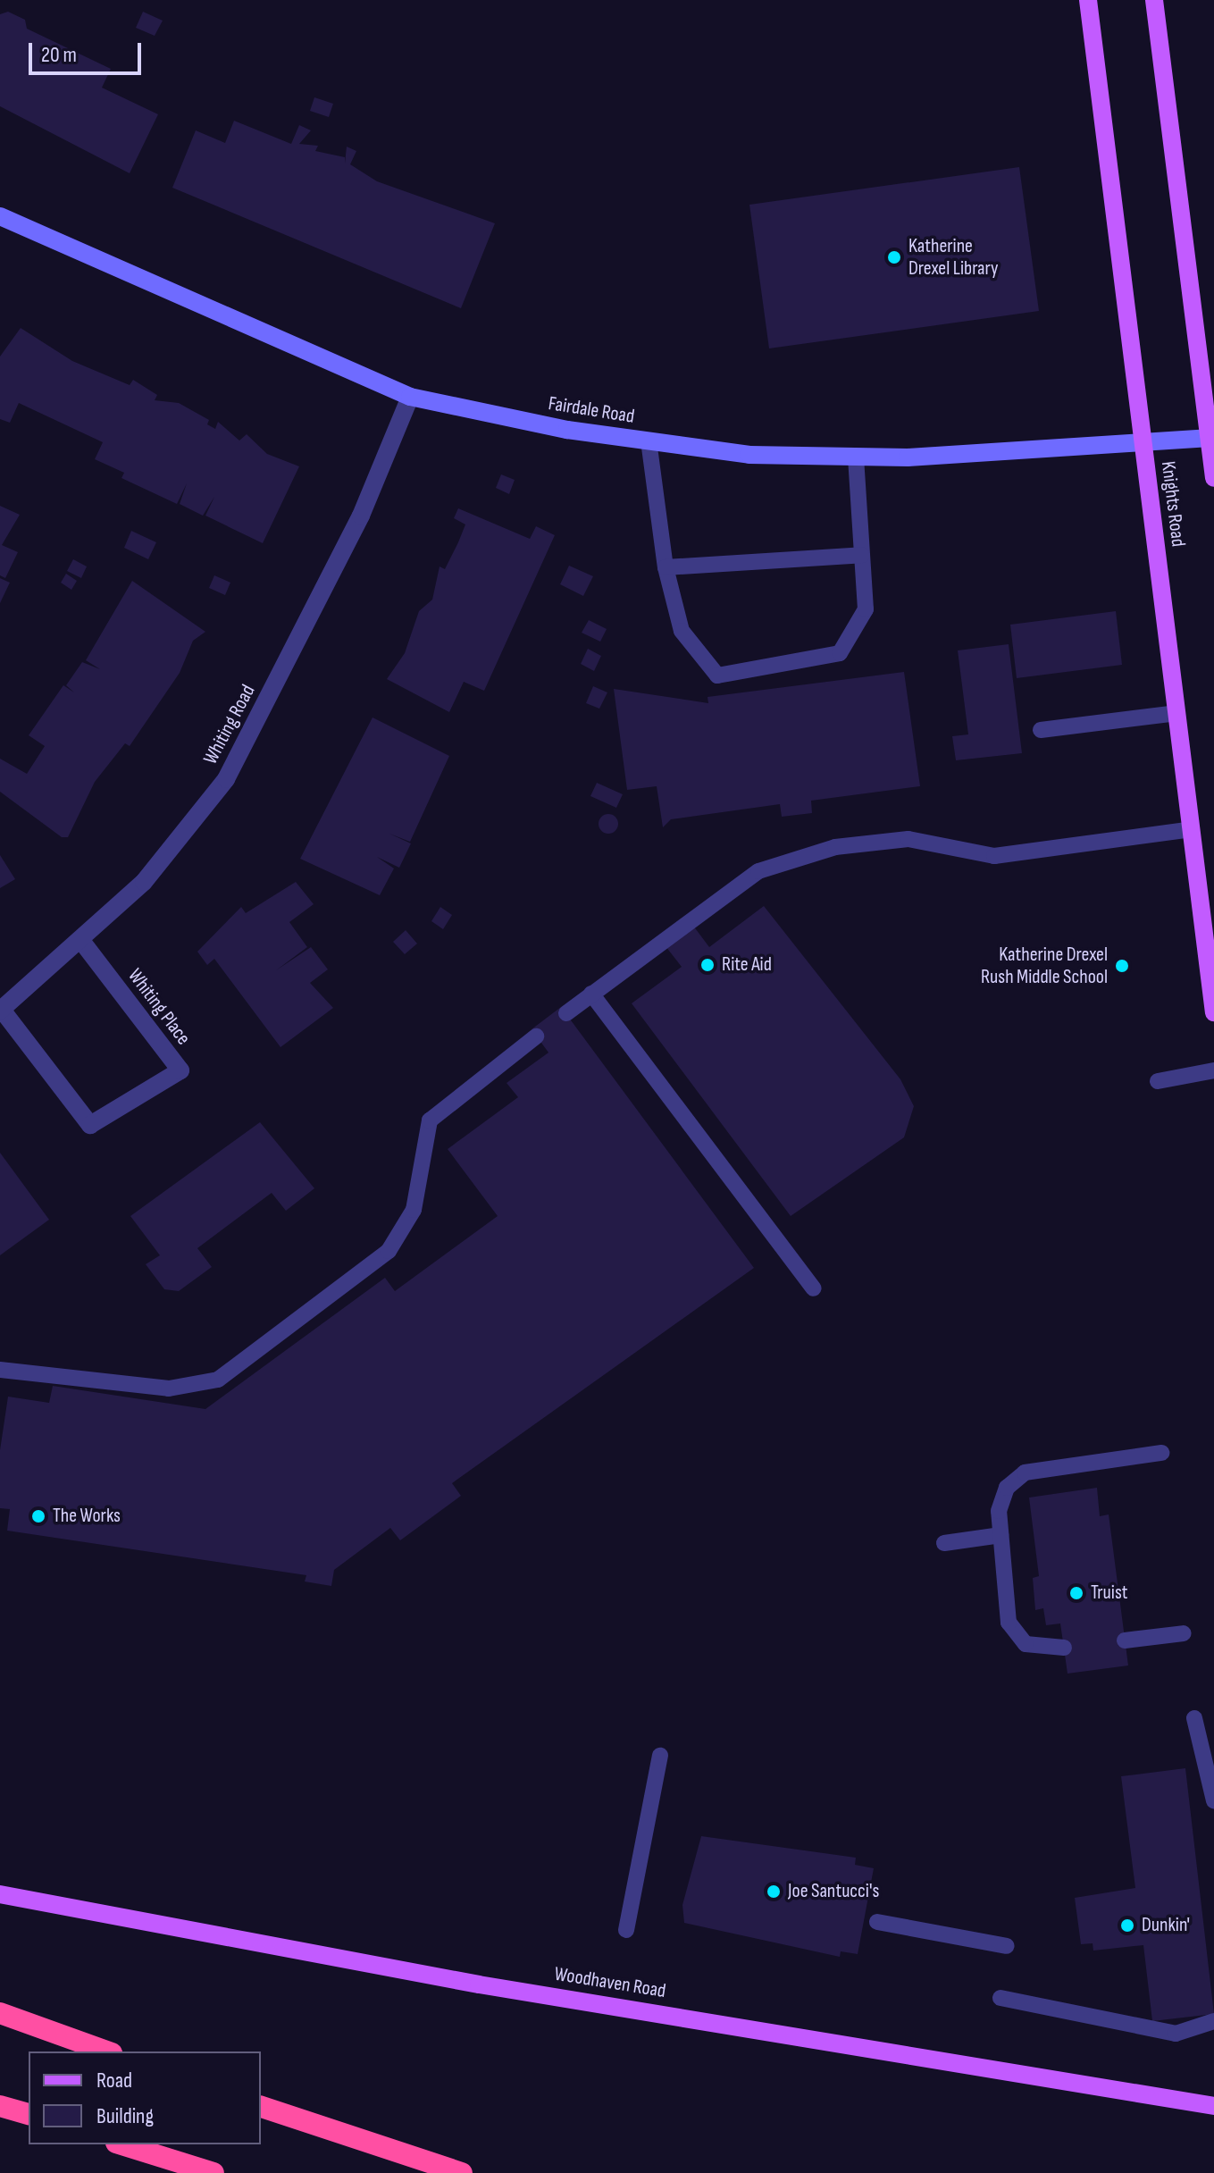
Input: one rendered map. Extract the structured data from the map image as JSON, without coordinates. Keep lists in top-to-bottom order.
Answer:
{
  "streets": {
    "main road": ["Knights Road", "Woodhaven Road"],
    "street": ["Fairdale Road", "Whiting Road", "Whiting Place"]
  },
  "crossings": [
    ["Fairdale Road", "Knights Road"],
    ["Fairdale Road", "Whiting Road"],
    ["Whiting Road", "Whiting Place"]
  ],
  "places": [
    "Katherine Drexel Library",
    "Rite Aid",
    "Katherine Drexel Rush Middle School",
    "The Works",
    "Truist",
    "Joe Santucci's",
    "Dunkin'"
  ],
  "legend": ["Road", "Building"],
  "scale_bar": "20 m"
}
